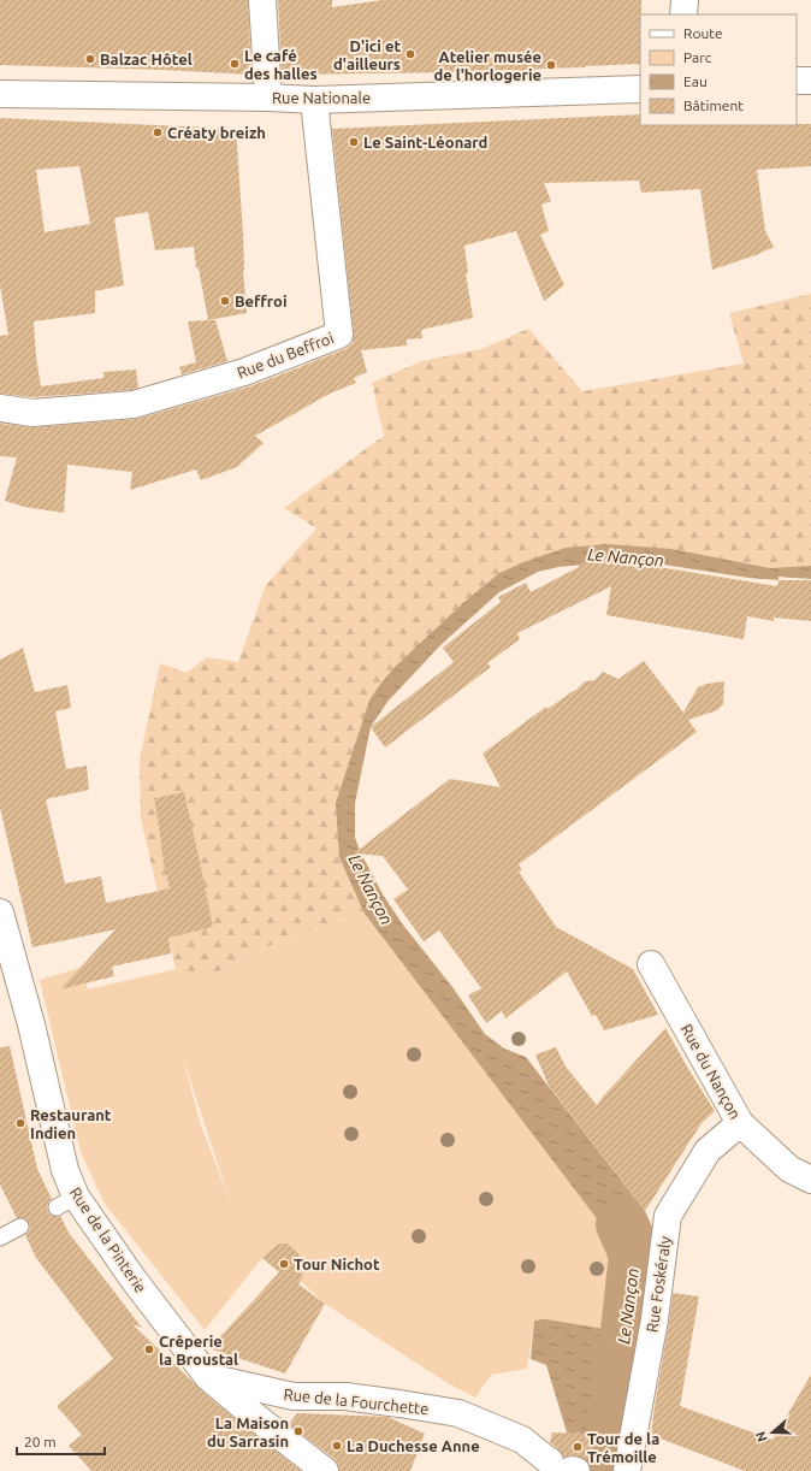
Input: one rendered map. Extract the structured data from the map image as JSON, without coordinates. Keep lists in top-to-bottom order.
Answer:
{
  "streets": {
    "street": [
      "Rue Nationale",
      "Rue du Beffroi",
      "Rue du Nançon",
      "Rue de la Pinterie",
      "Rue Foskéraly",
      "Rue de la Fourchette"
    ]
  },
  "crossings": [
    ["Rue Nationale", "Rue du Beffroi"],
    ["Rue du Nançon", "Rue Foskéraly"],
    ["Rue de la Pinterie", "Rue de la Fourchette"]
  ],
  "water": ["Le Nançon"],
  "places": [
    "D'ici et d'ailleurs",
    "Balzac Hôtel",
    "Le café des halles",
    "Atelier musée de l'horlogerie",
    "Créaty breizh",
    "Le Saint-Léonard",
    "Beffroi",
    "Restaurant Indien",
    "Tour Nichot",
    "Crêperie la Broustal",
    "La Maison du Sarrasin",
    "La Duchesse Anne",
    "Tour de la Trémoille"
  ],
  "legend": [
    "Route",
    "Parc",
    "Eau",
    "Bâtiment"
  ],
  "scale_bar": "20 m",
  "north": "left"
}
